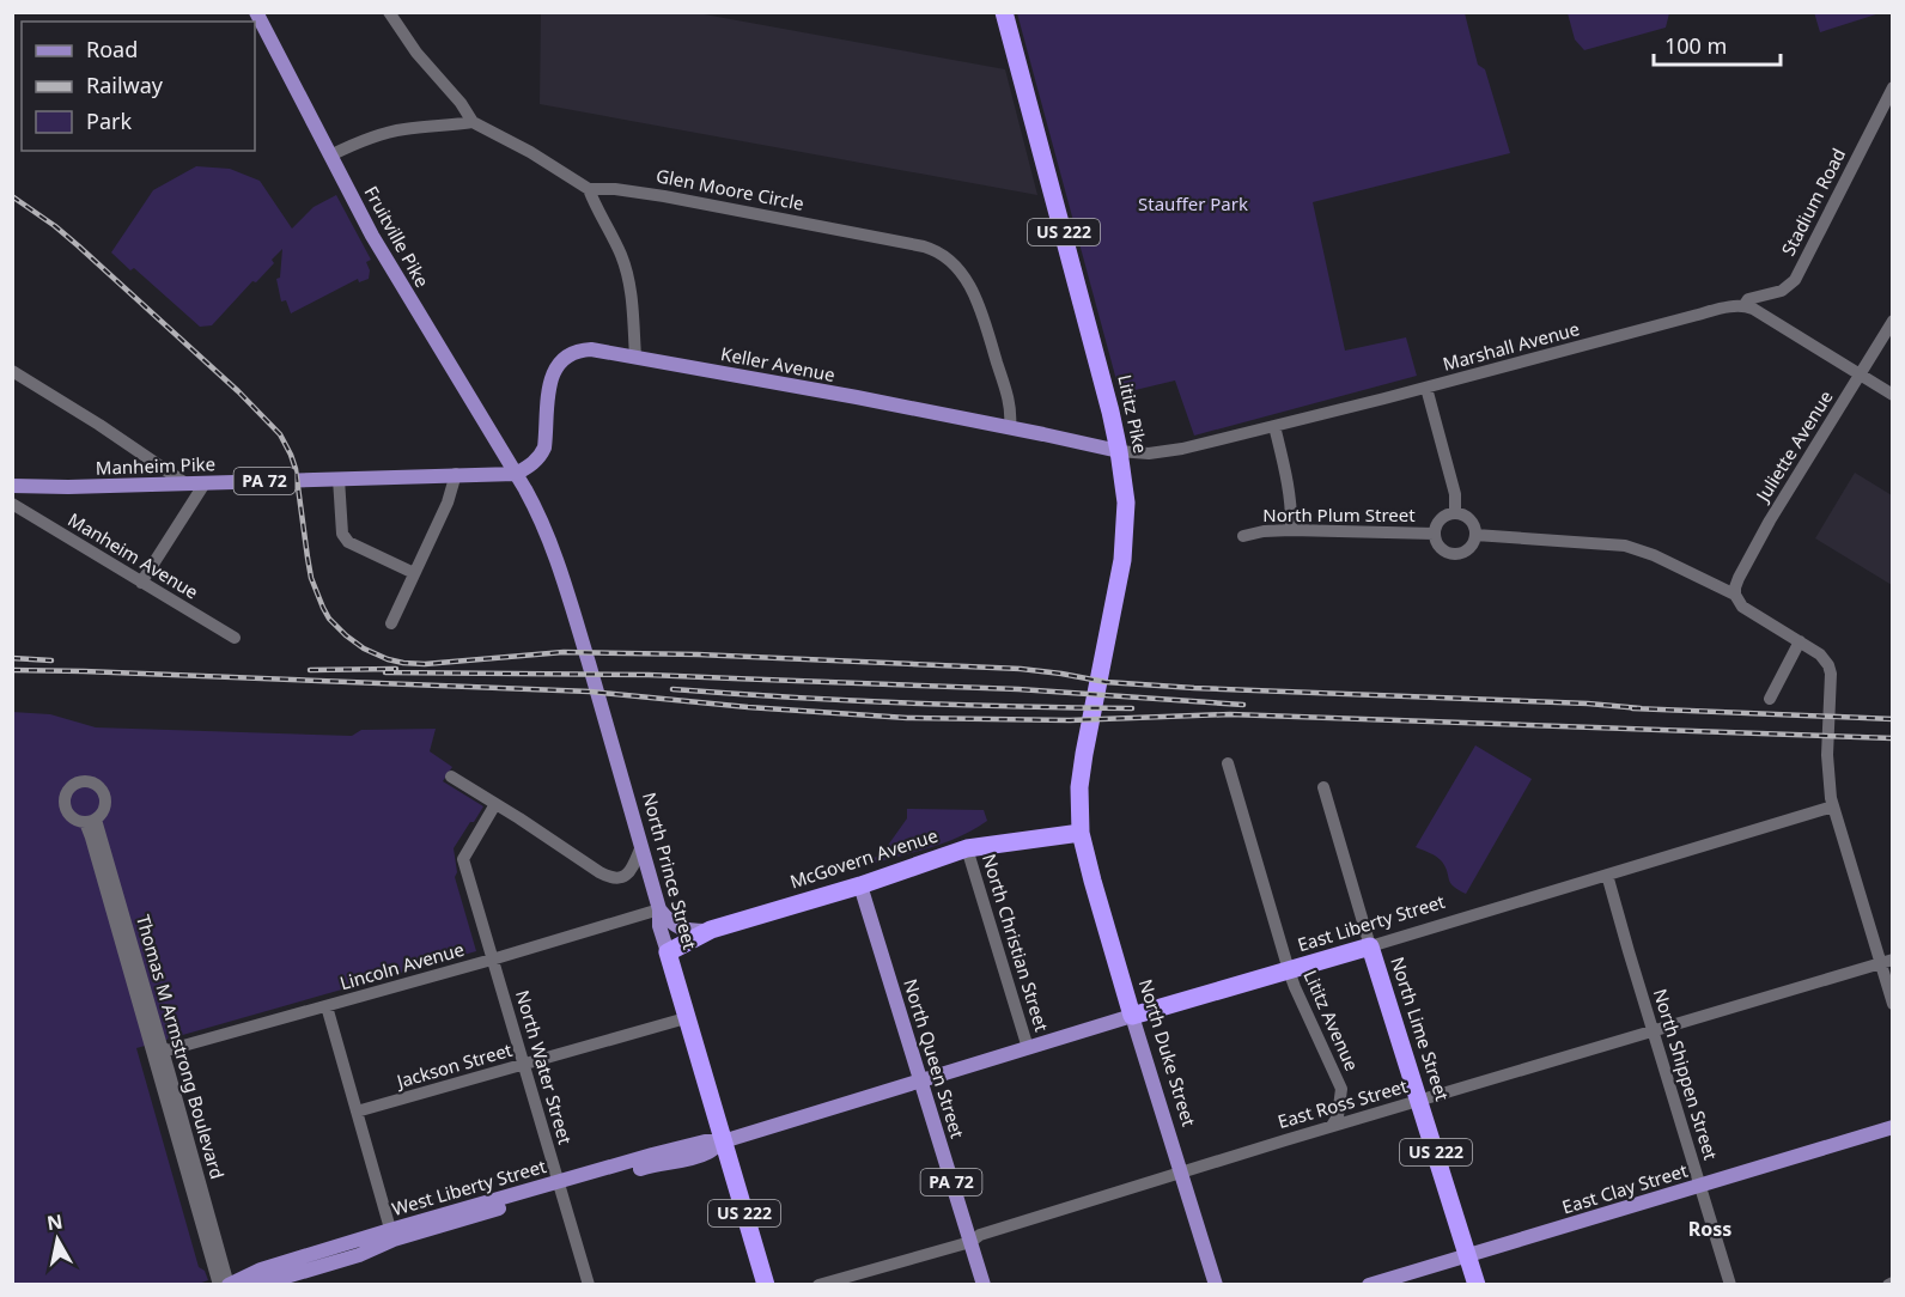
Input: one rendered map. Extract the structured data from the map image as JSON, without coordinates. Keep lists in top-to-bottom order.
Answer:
{
  "streets": {
    "highway": [
      "US 222",
      "Lititz Pike",
      "McGovern Avenue",
      "North Prince Street",
      "East Liberty Street",
      "North Lime Street",
      "North Duke Street"
    ],
    "main road": [
      "Fruitville Pike",
      "Keller Avenue",
      "Manheim Pike",
      "PA 72",
      "North Queen Street",
      "West Liberty Street",
      "East Clay Street"
    ],
    "street": [
      "Glen Moore Circle",
      "Stadium Road",
      "Marshall Avenue",
      "Juliette Avenue",
      "North Plum Street",
      "Manheim Avenue",
      "North Christian Street",
      "Lincoln Avenue",
      "Lititz Avenue",
      "Thomas M Armstrong Boulevard",
      "Jackson Street",
      "North Water Street",
      "North Shippen Street",
      "East Ross Street"
    ]
  },
  "crossings": [
    ["Glen Moore Circle", "Keller Avenue"],
    ["Stadium Road", "Marshall Avenue"],
    ["Fruitville Pike", "Keller Avenue"],
    ["Fruitville Pike", "Manheim Pike"],
    ["Fruitville Pike", "North Prince Street"],
    ["Marshall Avenue", "Keller Avenue"],
    ["Marshall Avenue", "Lititz Pike"],
    ["Keller Avenue", "Lititz Pike"],
    ["Keller Avenue", "Manheim Pike"],
    ["Keller Avenue", "North Prince Street"],
    ["Lititz Pike", "McGovern Avenue"],
    ["Lititz Pike", "North Duke Street"],
    ["Manheim Pike", "North Prince Street"],
    ["McGovern Avenue", "North Prince Street"],
    ["McGovern Avenue", "North Christian Street"],
    ["McGovern Avenue", "North Duke Street"],
    ["McGovern Avenue", "North Queen Street"],
    ["North Prince Street", "Lincoln Avenue"],
    ["North Prince Street", "Jackson Street"],
    ["North Prince Street", "West Liberty Street"],
    ["East Liberty Street", "North Christian Street"],
    ["East Liberty Street", "Lititz Avenue"],
    ["East Liberty Street", "North Lime Street"],
    ["East Liberty Street", "North Duke Street"],
    ["East Liberty Street", "North Queen Street"],
    ["East Liberty Street", "North Shippen Street"],
    ["East Liberty Street", "West Liberty Street"],
    ["Lincoln Avenue", "Thomas M Armstrong Boulevard"],
    ["Lincoln Avenue", "North Water Street"],
    ["Lititz Avenue", "East Ross Street"],
    ["North Lime Street", "East Ross Street"],
    ["North Lime Street", "East Clay Street"],
    ["Thomas M Armstrong Boulevard", "West Liberty Street"],
    ["North Duke Street", "East Ross Street"],
    ["North Queen Street", "East Ross Street"],
    ["North Queen Street", "West Liberty Street"],
    ["Jackson Street", "North Water Street"],
    ["North Water Street", "West Liberty Street"],
    ["North Shippen Street", "East Ross Street"],
    ["North Shippen Street", "East Clay Street"]
  ],
  "districts": ["Ross"],
  "parks": ["Stauffer Park"],
  "legend": ["Road", "Railway", "Park"],
  "scale_bar": "100 m",
  "north": "top"
}
